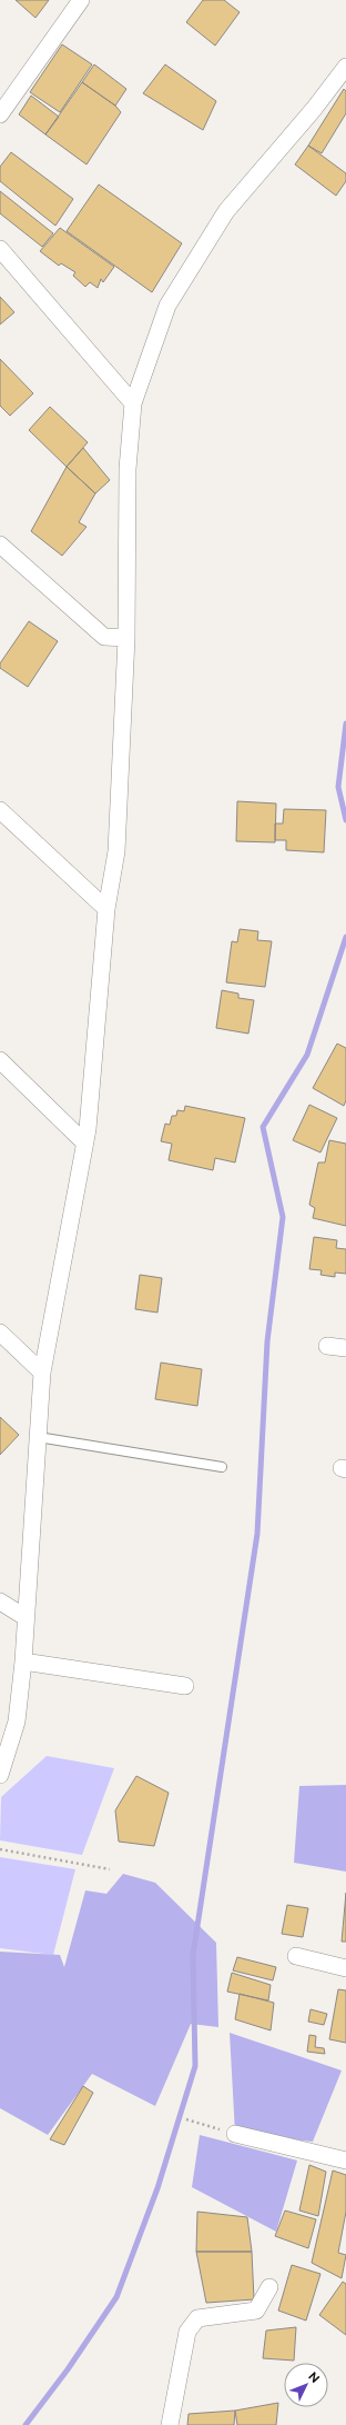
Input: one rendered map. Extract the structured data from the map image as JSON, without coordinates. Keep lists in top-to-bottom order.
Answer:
{
  "north": "top right"
}
